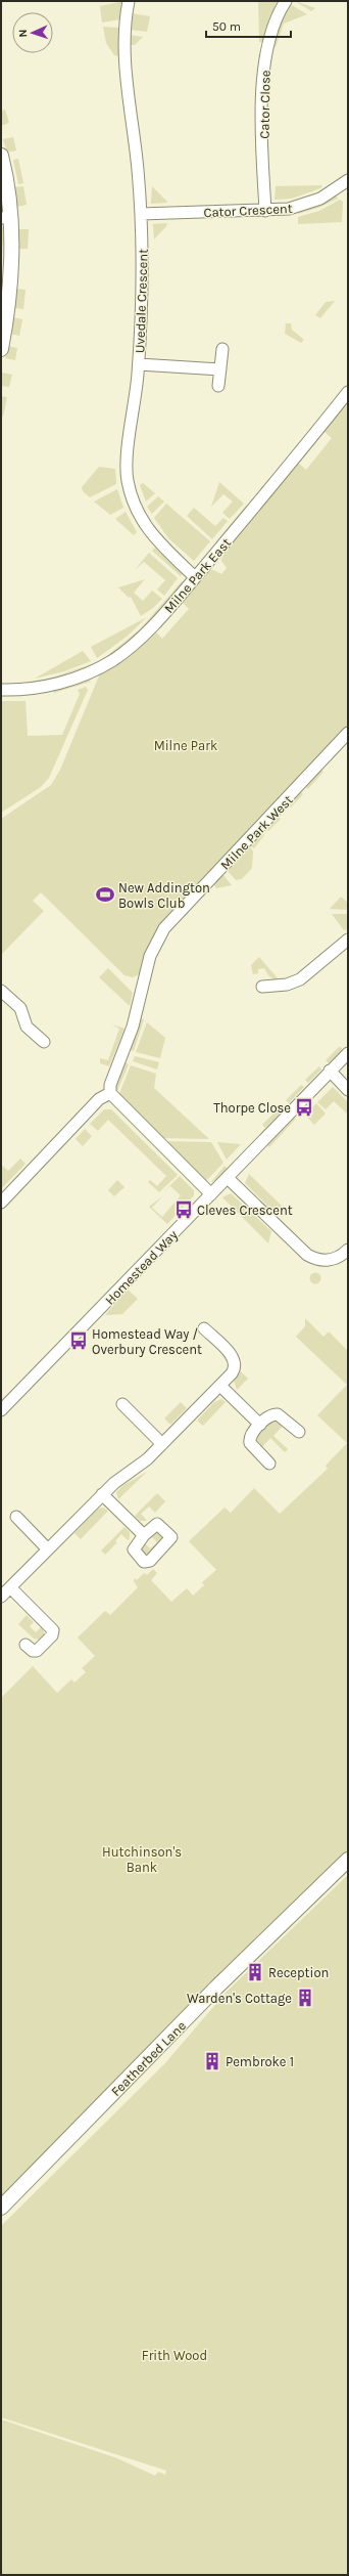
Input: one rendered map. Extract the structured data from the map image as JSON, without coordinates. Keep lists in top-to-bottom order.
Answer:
{
  "streets": {
    "street": [
      "Cator Close",
      "Cator Crescent",
      "Uvedale Crescent",
      "Milne Park East",
      "Milne Park West",
      "Homestead Way",
      "Featherbed Lane"
    ]
  },
  "crossings": [
    ["Cator Close", "Cator Crescent"],
    ["Cator Crescent", "Uvedale Crescent"],
    ["Uvedale Crescent", "Milne Park East"]
  ],
  "parks": ["Milne Park", "Hutchinson's Bank", "Frith Wood"],
  "places": {
    "sports": ["New Addington Bowls Club"],
    "bus stop": ["Thorpe Close", "Cleves Crescent", "Homestead Way / Overbury Crescent"],
    "building": ["Reception", "Warden's Cottage", "Pembroke 1"]
  },
  "scale_bar": "50 m",
  "north": "left"
}
